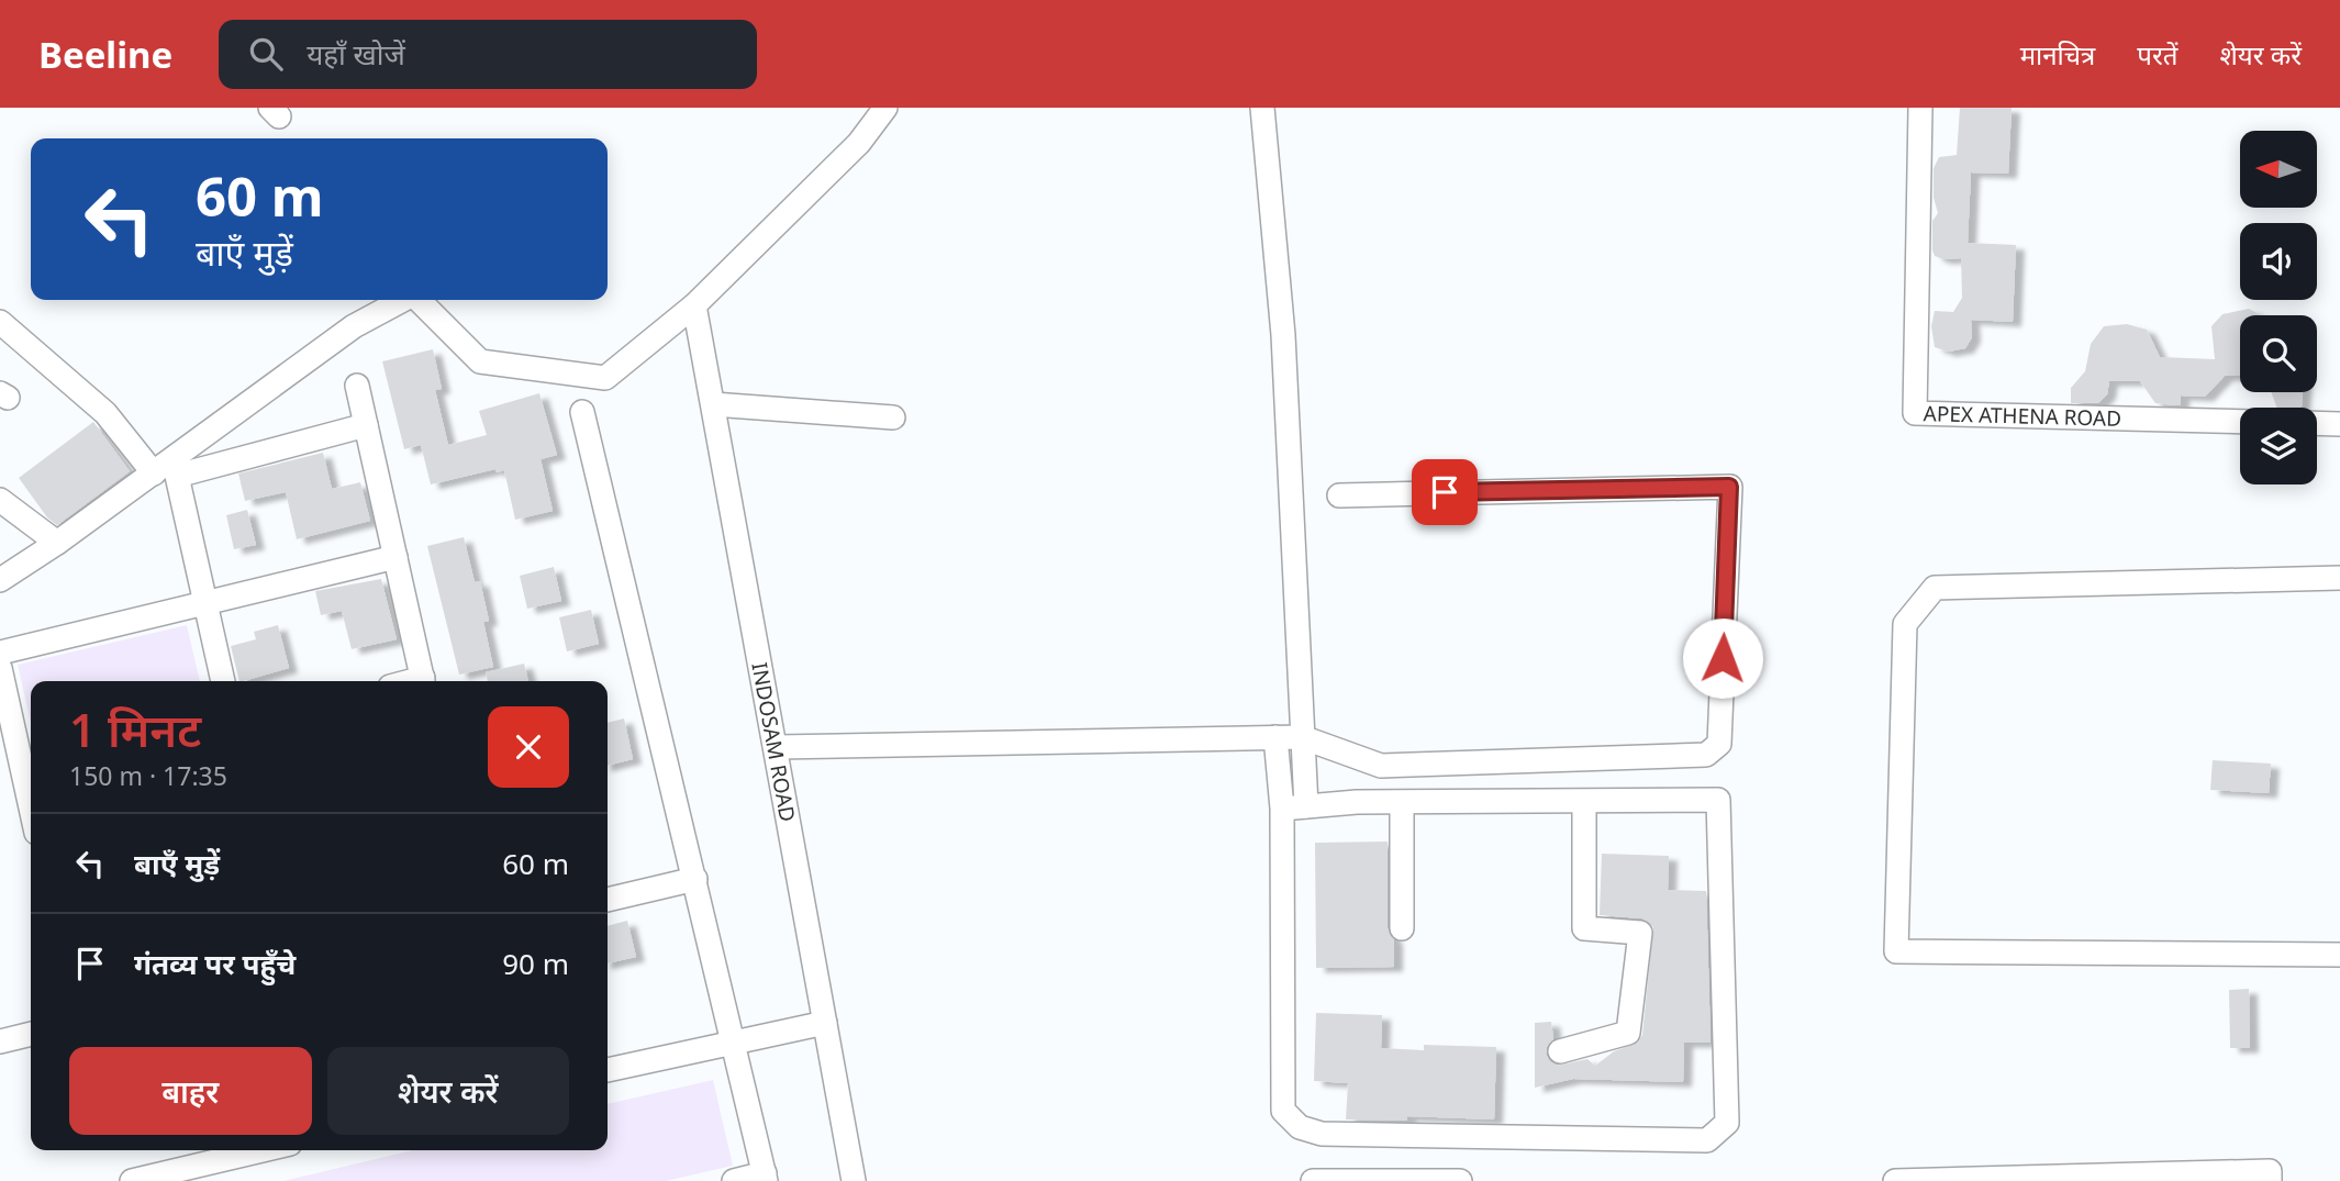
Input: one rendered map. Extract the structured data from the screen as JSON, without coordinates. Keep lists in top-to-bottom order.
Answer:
{
  "streets": {
    "street": ["APEX ATHENA ROAD", "INDOSAM ROAD"]
  },
  "north": "left",
  "page": {
    "header": "Beeline",
    "search": "यहाँ खोजें",
    "nav": ["मानचित्र", "परतें", "शेयर करें"],
    "turn": ["60 m", "बाएँ मुड़ें"],
    "heading": ["1 मिनट", "150 m · 17:35"],
    "list": [
      {
        "name": "बाएँ मुड़ें",
        "value": "60 m"
      },
      {
        "name": "गंतव्य पर पहुँचे",
        "value": "90 m"
      }
    ],
    "buttons": ["बाहर", "शेयर करें"]
  }
}
